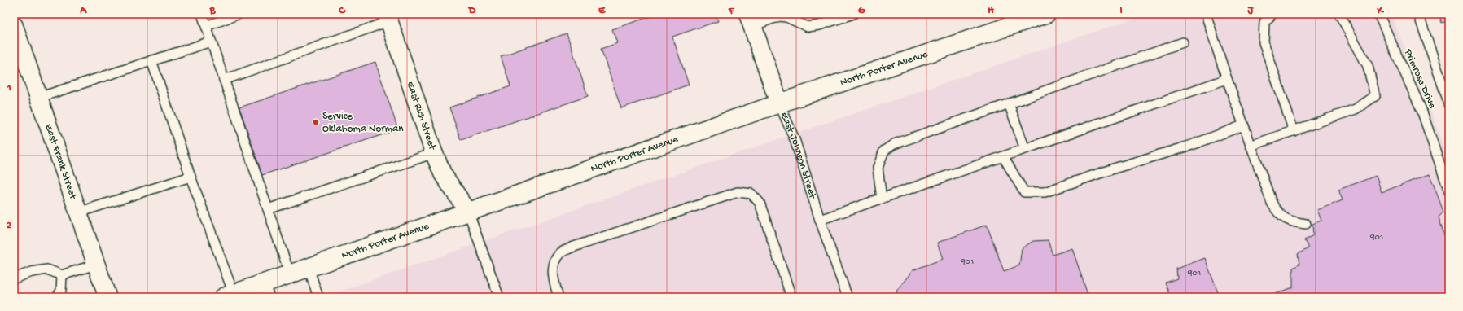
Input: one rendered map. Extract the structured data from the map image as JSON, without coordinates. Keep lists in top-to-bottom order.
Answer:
{
  "streets": {
    "main road": ["North Porter Avenue", "East Johnson Street"],
    "street": ["East Rich Street", "East Frank Street"],
    "lane": ["Primrose Drive"]
  },
  "crossings": [
    ["North Porter Avenue", "East Rich Street"],
    ["North Porter Avenue", "East Johnson Street"]
  ],
  "places": ["Service Oklahoma Norman"],
  "house_numbers": ["901", "901", "901"],
  "grid": {
    "columns": [
      "A",
      "B",
      "C",
      "D",
      "E",
      "F",
      "G",
      "H",
      "I",
      "J",
      "K"
    ],
    "rows": ["1", "2"]
  }
}
